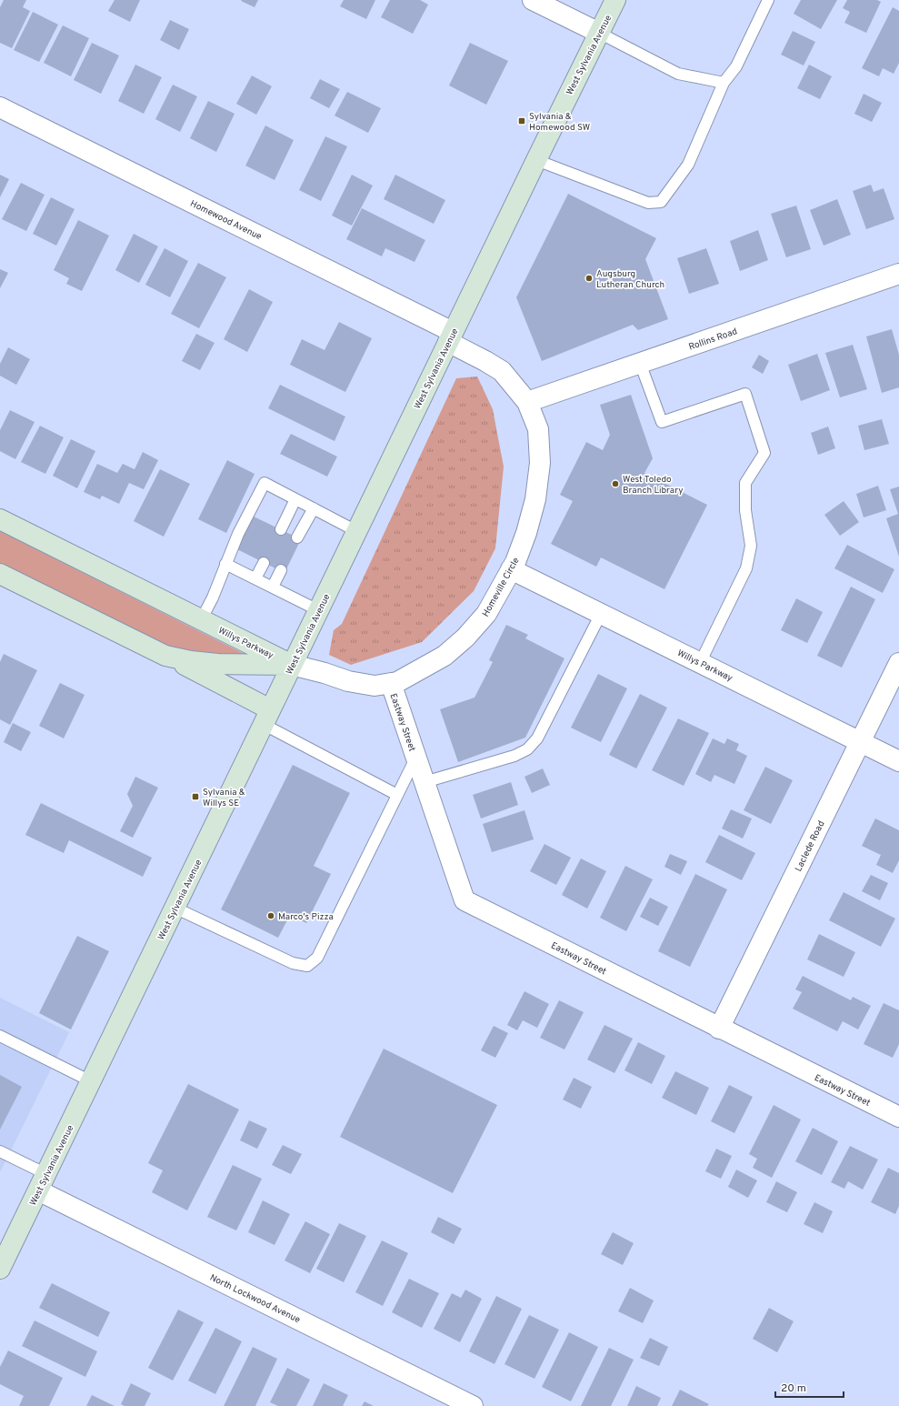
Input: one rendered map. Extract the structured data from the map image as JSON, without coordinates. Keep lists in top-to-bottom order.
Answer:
{
  "streets": {
    "main road": ["West Sylvania Avenue", "Willys Parkway"],
    "street": [
      "Homewood Avenue",
      "Rollins Road",
      "Homeville Circle",
      "Eastway Street",
      "Laclede Road",
      "North Lockwood Avenue"
    ]
  },
  "crossings": [
    ["West Sylvania Avenue", "Homewood Avenue"],
    ["West Sylvania Avenue", "Homeville Circle"],
    ["West Sylvania Avenue", "Willys Parkway"],
    ["West Sylvania Avenue", "North Lockwood Avenue"],
    ["Homewood Avenue", "Homeville Circle"],
    ["Rollins Road", "Homeville Circle"],
    ["Homeville Circle", "Willys Parkway"],
    ["Homeville Circle", "Eastway Street"],
    ["Willys Parkway", "Laclede Road"],
    ["Eastway Street", "Laclede Road"]
  ],
  "places": {
    "transit": ["Sylvania & Homewood SW", "Sylvania & Willys SE"],
    "other": ["Augsburg Lutheran Church", "West Toledo Branch Library", "Marco's Pizza"]
  },
  "scale_bar": "20 m"
}
